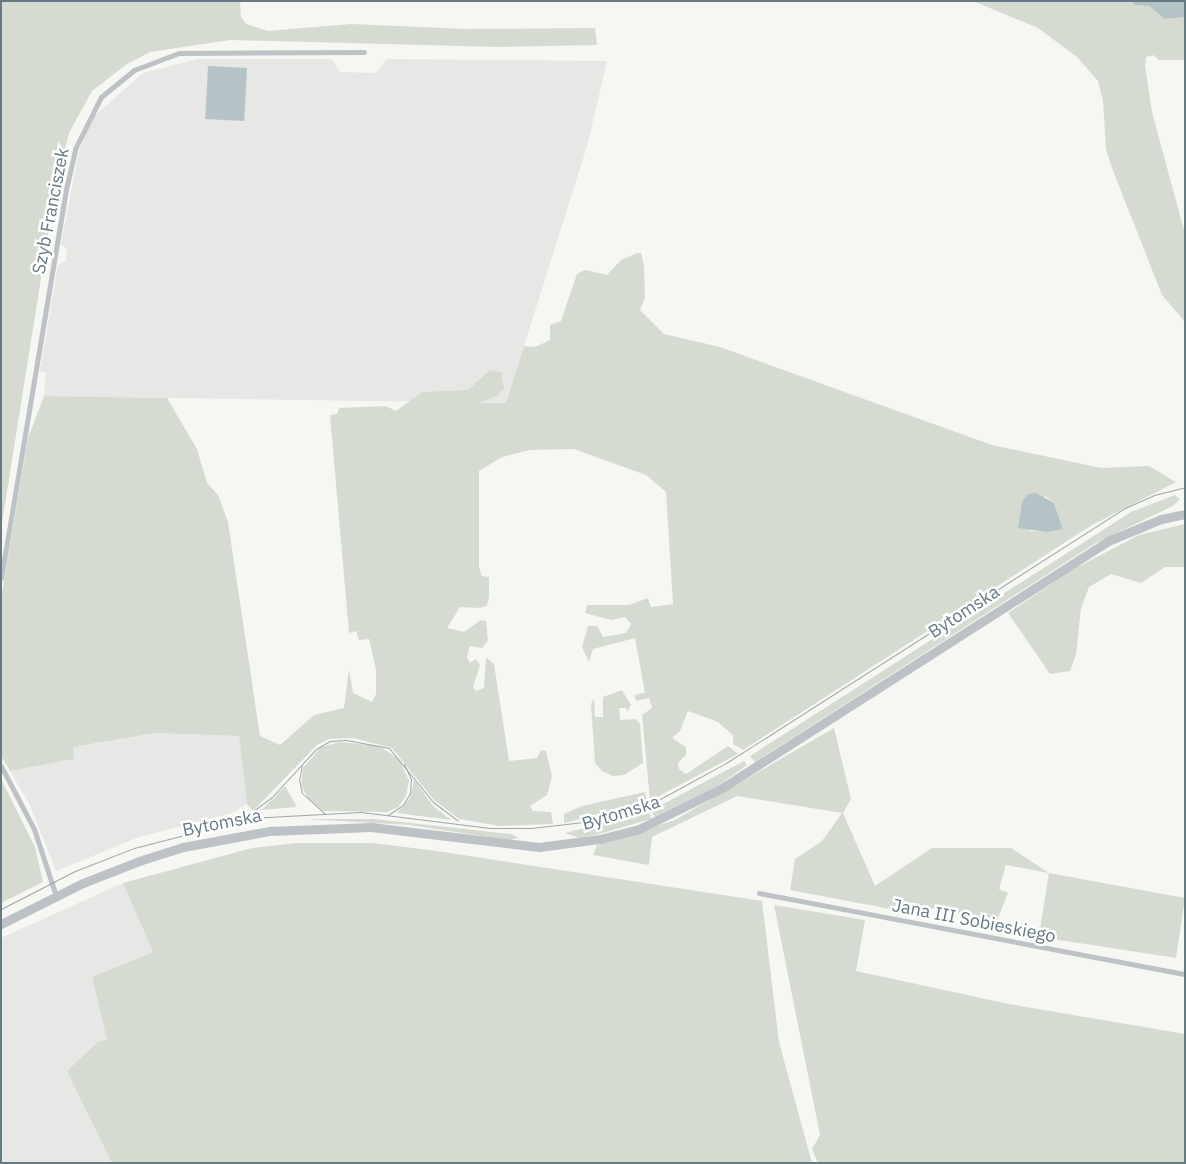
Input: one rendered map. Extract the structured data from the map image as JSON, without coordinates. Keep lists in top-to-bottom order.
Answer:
{
  "streets": {
    "street": ["Szyb Franciszek", "Bytomska", "Jana III Sobieskiego"]
  }
}
